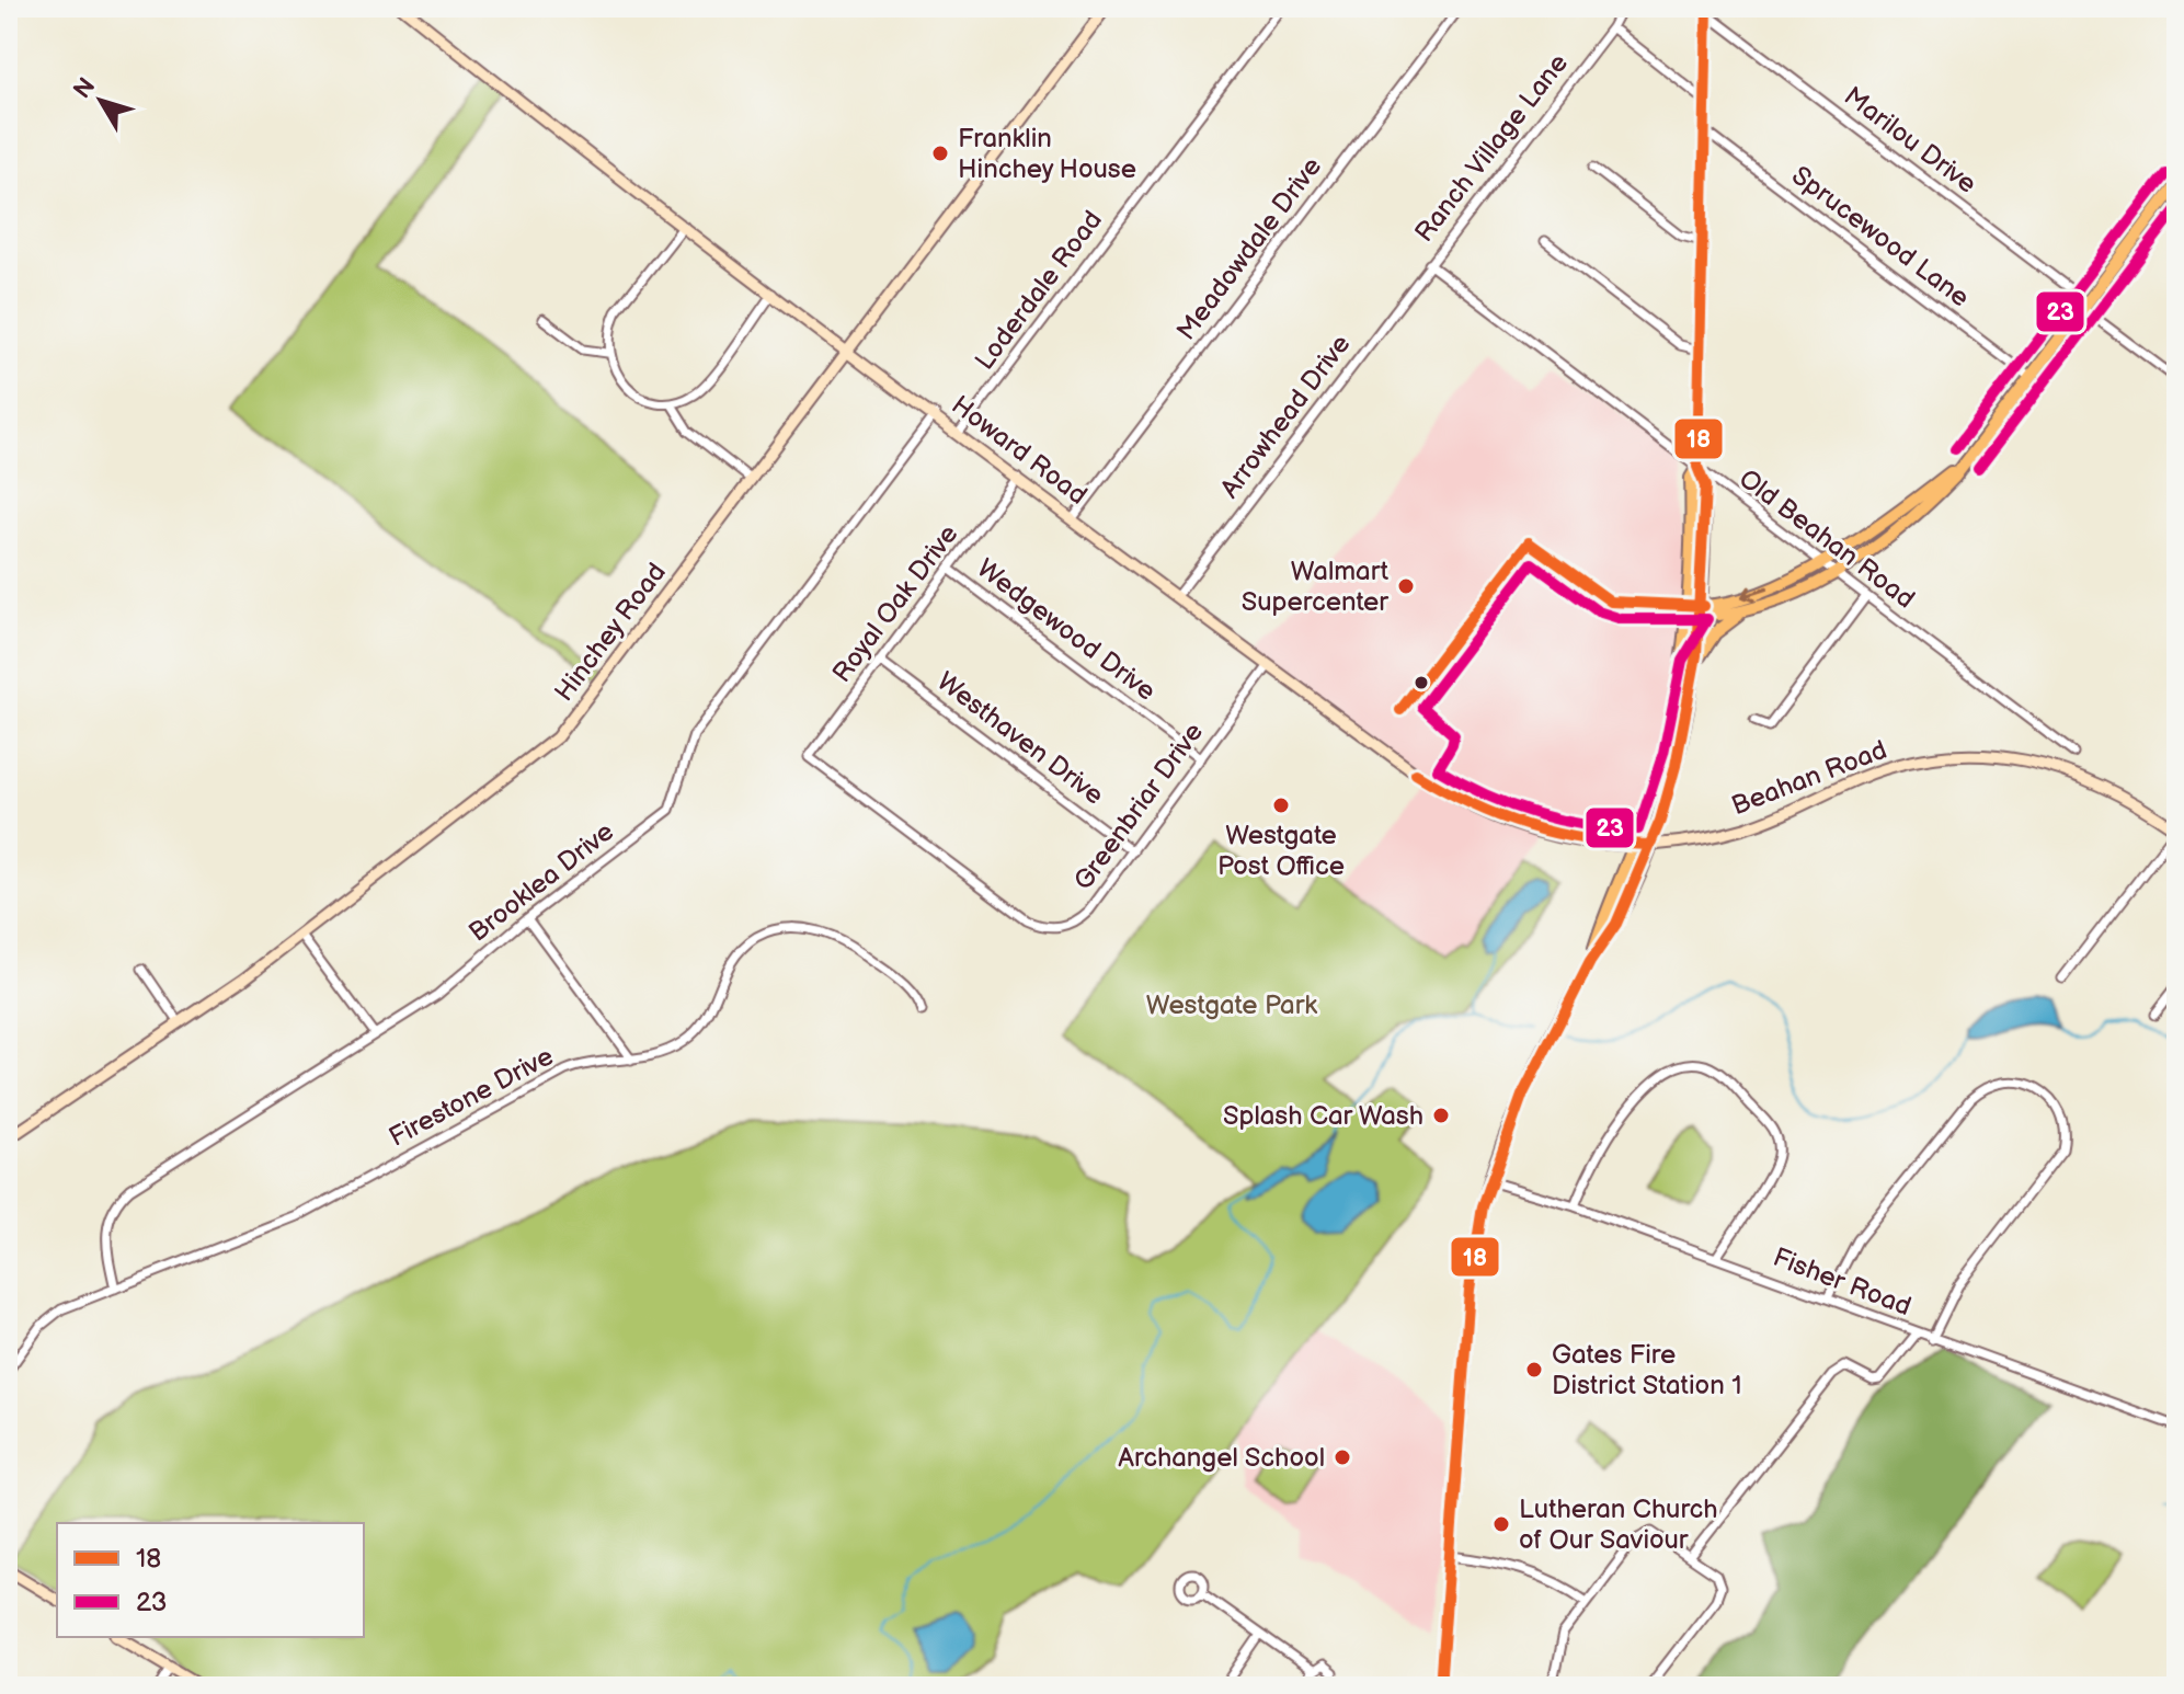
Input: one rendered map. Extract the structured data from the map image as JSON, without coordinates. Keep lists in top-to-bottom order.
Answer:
{
  "streets": {
    "street": [
      "Marilou Drive",
      "Ranch Village Lane",
      "Sprucewood Lane",
      "Meadowdale Drive",
      "Loderdale Road",
      "Arrowhead Drive",
      "Howard Road",
      "Old Beahan Road",
      "Royal Oak Drive",
      "Wedgewood Drive",
      "Hinchey Road",
      "Westhaven Drive",
      "Beahan Road",
      "Greenbriar Drive",
      "Brooklea Drive",
      "Firestone Drive",
      "Fisher Road"
    ]
  },
  "crossings": [
    ["Ranch Village Lane", "Arrowhead Drive"],
    ["Ranch Village Lane", "Old Beahan Road"],
    ["Meadowdale Drive", "Howard Road"],
    ["Loderdale Road", "Howard Road"],
    ["Arrowhead Drive", "Howard Road"],
    ["Arrowhead Drive", "Old Beahan Road"],
    ["Howard Road", "Royal Oak Drive"],
    ["Howard Road", "Hinchey Road"],
    ["Howard Road", "Beahan Road"],
    ["Howard Road", "Greenbriar Drive"],
    ["Howard Road", "Brooklea Drive"],
    ["Royal Oak Drive", "Wedgewood Drive"],
    ["Royal Oak Drive", "Westhaven Drive"],
    ["Royal Oak Drive", "Greenbriar Drive"],
    ["Wedgewood Drive", "Greenbriar Drive"],
    ["Westhaven Drive", "Greenbriar Drive"],
    ["Brooklea Drive", "Firestone Drive"]
  ],
  "parks": ["Westgate Park"],
  "places": [
    "Franklin Hinchey House",
    "Walmart Supercenter",
    "Westgate Post Office",
    "Splash Car Wash",
    "Gates Fire District Station 1",
    "Archangel School",
    "Lutheran Church of Our Saviour"
  ],
  "lines": ["transit line 18", "transit line 23"],
  "legend": ["18", "23"],
  "north": "top left"
}
